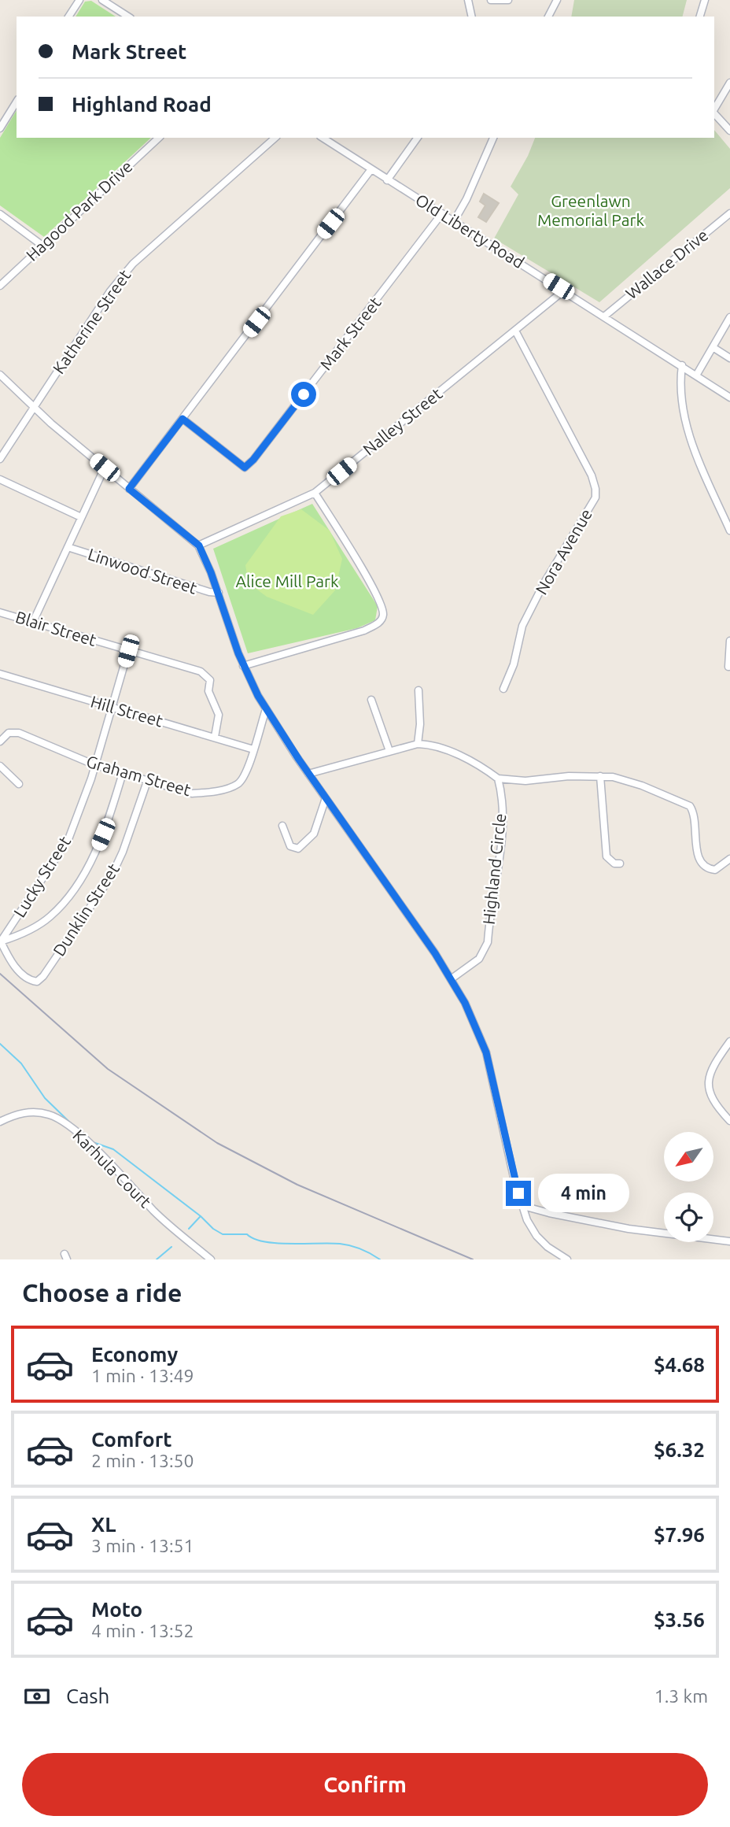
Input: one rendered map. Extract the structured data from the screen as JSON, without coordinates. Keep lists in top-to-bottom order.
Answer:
{
  "streets": {
    "street": [
      "Hagood Park Drive",
      "Old Liberty Road",
      "Wallace Drive",
      "Katherine Street",
      "Mark Street",
      "Nalley Street",
      "Nora Avenue",
      "Linwood Street",
      "Blair Street",
      "Hill Street",
      "Graham Street",
      "Highland Circle",
      "Lucky Street",
      "Dunklin Street",
      "Karhula Court"
    ]
  },
  "crossings": [
    ["Old Liberty Road", "Wallace Drive"],
    ["Old Liberty Road", "Mark Street"],
    ["Old Liberty Road", "Nalley Street"],
    ["Nalley Street", "Nora Avenue"],
    ["Blair Street", "Hill Street"],
    ["Blair Street", "Lucky Street"],
    ["Hill Street", "Graham Street"],
    ["Hill Street", "Lucky Street"],
    ["Graham Street", "Lucky Street"],
    ["Graham Street", "Dunklin Street"],
    ["Lucky Street", "Dunklin Street"]
  ],
  "parks": ["Greenlawn Memorial Park", "Alice Mill Park"],
  "north": "bottom left",
  "page": {
    "banner": ["Mark Street", "Highland Road"],
    "bubble": "4 min",
    "heading": "Choose a ride",
    "list": [
      {
        "name": "Economy",
        "note": "1 min · 13:49",
        "value": "$4.68"
      },
      {
        "name": "Comfort",
        "note": "2 min · 13:50",
        "value": "$6.32"
      },
      {
        "name": "XL",
        "note": "3 min · 13:51",
        "value": "$7.96"
      },
      {
        "name": "Moto",
        "note": "4 min · 13:52",
        "value": "$3.56"
      }
    ],
    "pay": ["Cash", "1.3 km"],
    "buttons": "Confirm"
  }
}
